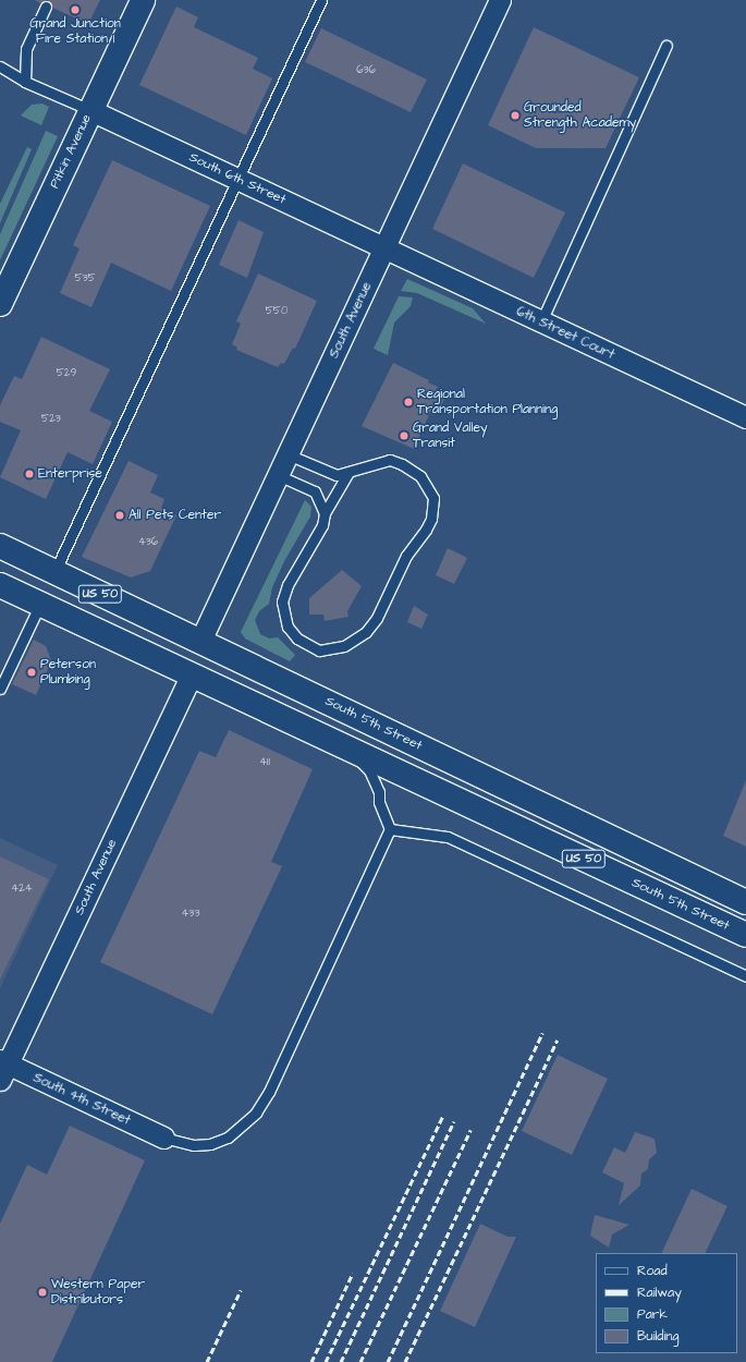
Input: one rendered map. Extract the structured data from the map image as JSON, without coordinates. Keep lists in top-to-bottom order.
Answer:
{
  "streets": {
    "main road": ["Pitkin Avenue", "US 50", "South 5th Street"],
    "street": [
      "South 6th Street",
      "South Avenue",
      "6th Street Court",
      "South 4th Street"
    ]
  },
  "crossings": [
    ["Pitkin Avenue", "South 6th Street"],
    ["South 6th Street", "South Avenue"],
    ["South 6th Street", "6th Street Court"],
    ["South Avenue", "6th Street Court"],
    ["South Avenue", "South 5th Street"],
    ["South Avenue", "South 4th Street"]
  ],
  "places": [
    "Grand Junction Fire Station 1",
    "Grounded Strength Academy",
    "Regional Transportation Planning",
    "Grand Valley Transit",
    "Enterprise",
    "All Pets Center",
    "Peterson Plumbing",
    "Western Paper Distributors"
  ],
  "house_numbers": [
    "636",
    "535",
    "550",
    "529",
    "523",
    "436",
    "411",
    "424",
    "433"
  ],
  "legend": [
    "Road",
    "Railway",
    "Park",
    "Building"
  ]
}
